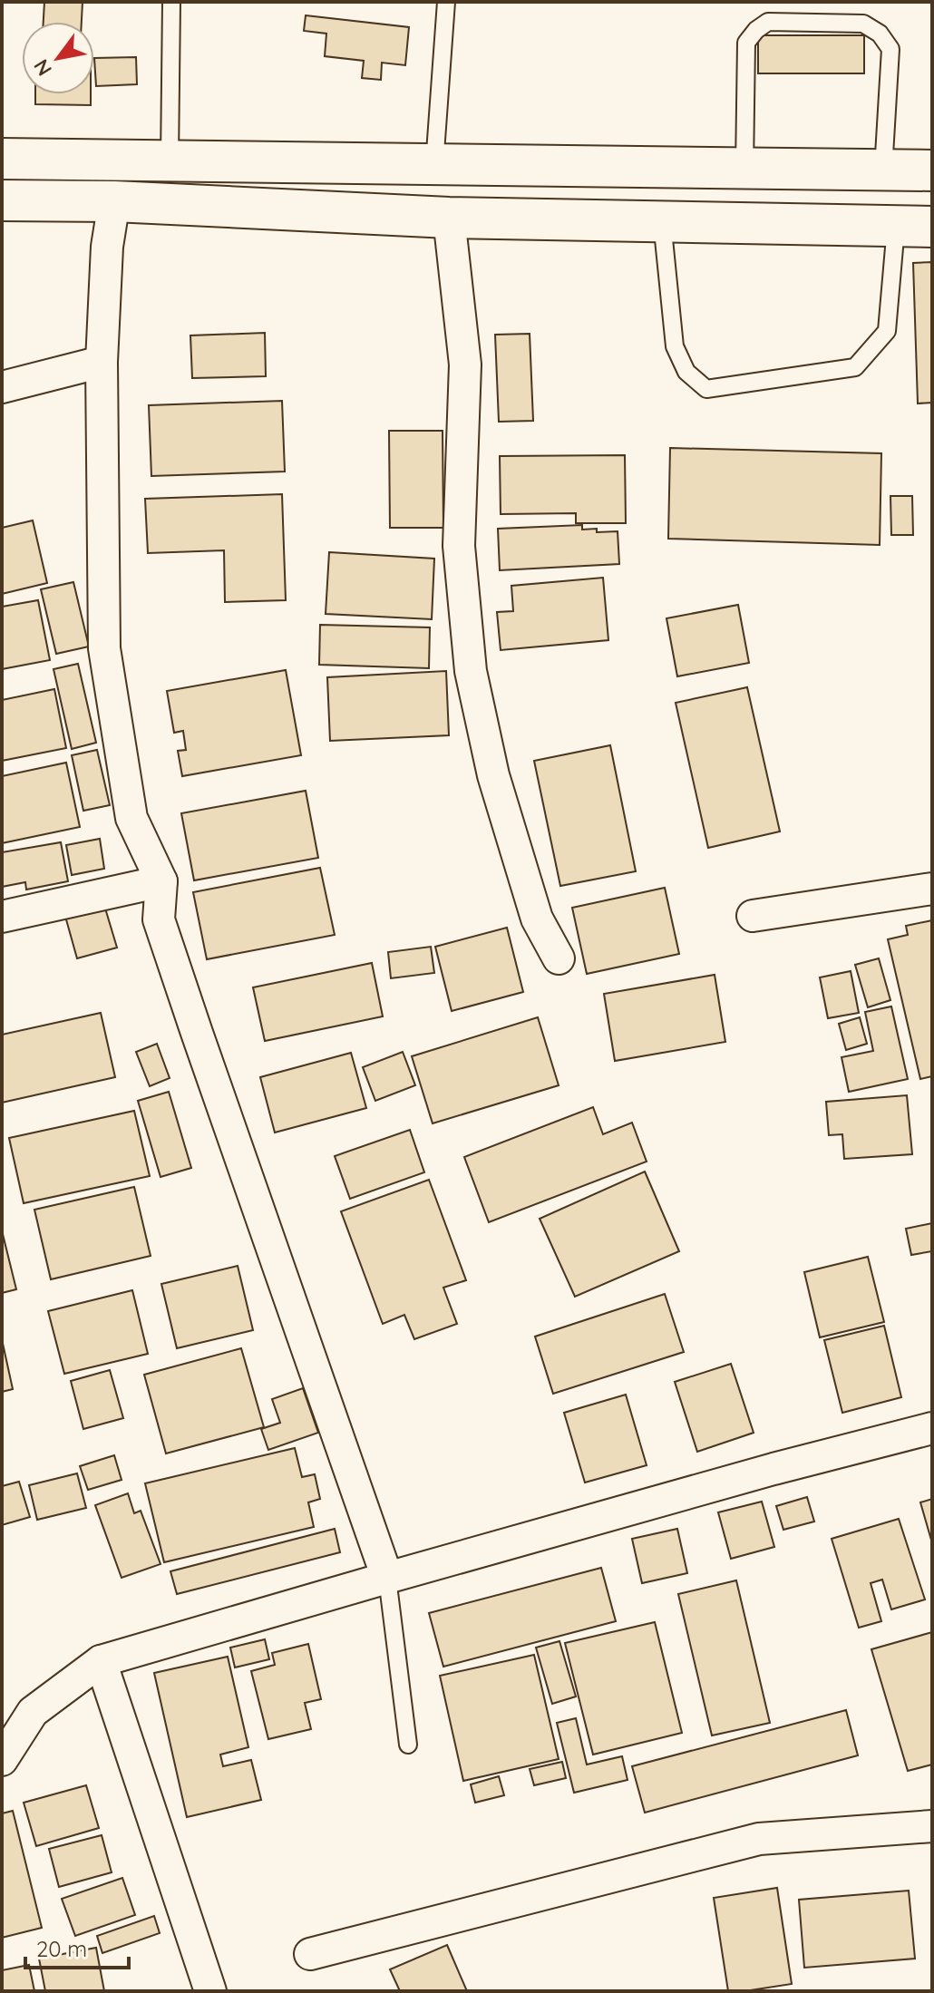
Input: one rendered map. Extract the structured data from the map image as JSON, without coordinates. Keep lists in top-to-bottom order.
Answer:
{
  "scale_bar": "20 m",
  "north": "bottom left"
}
